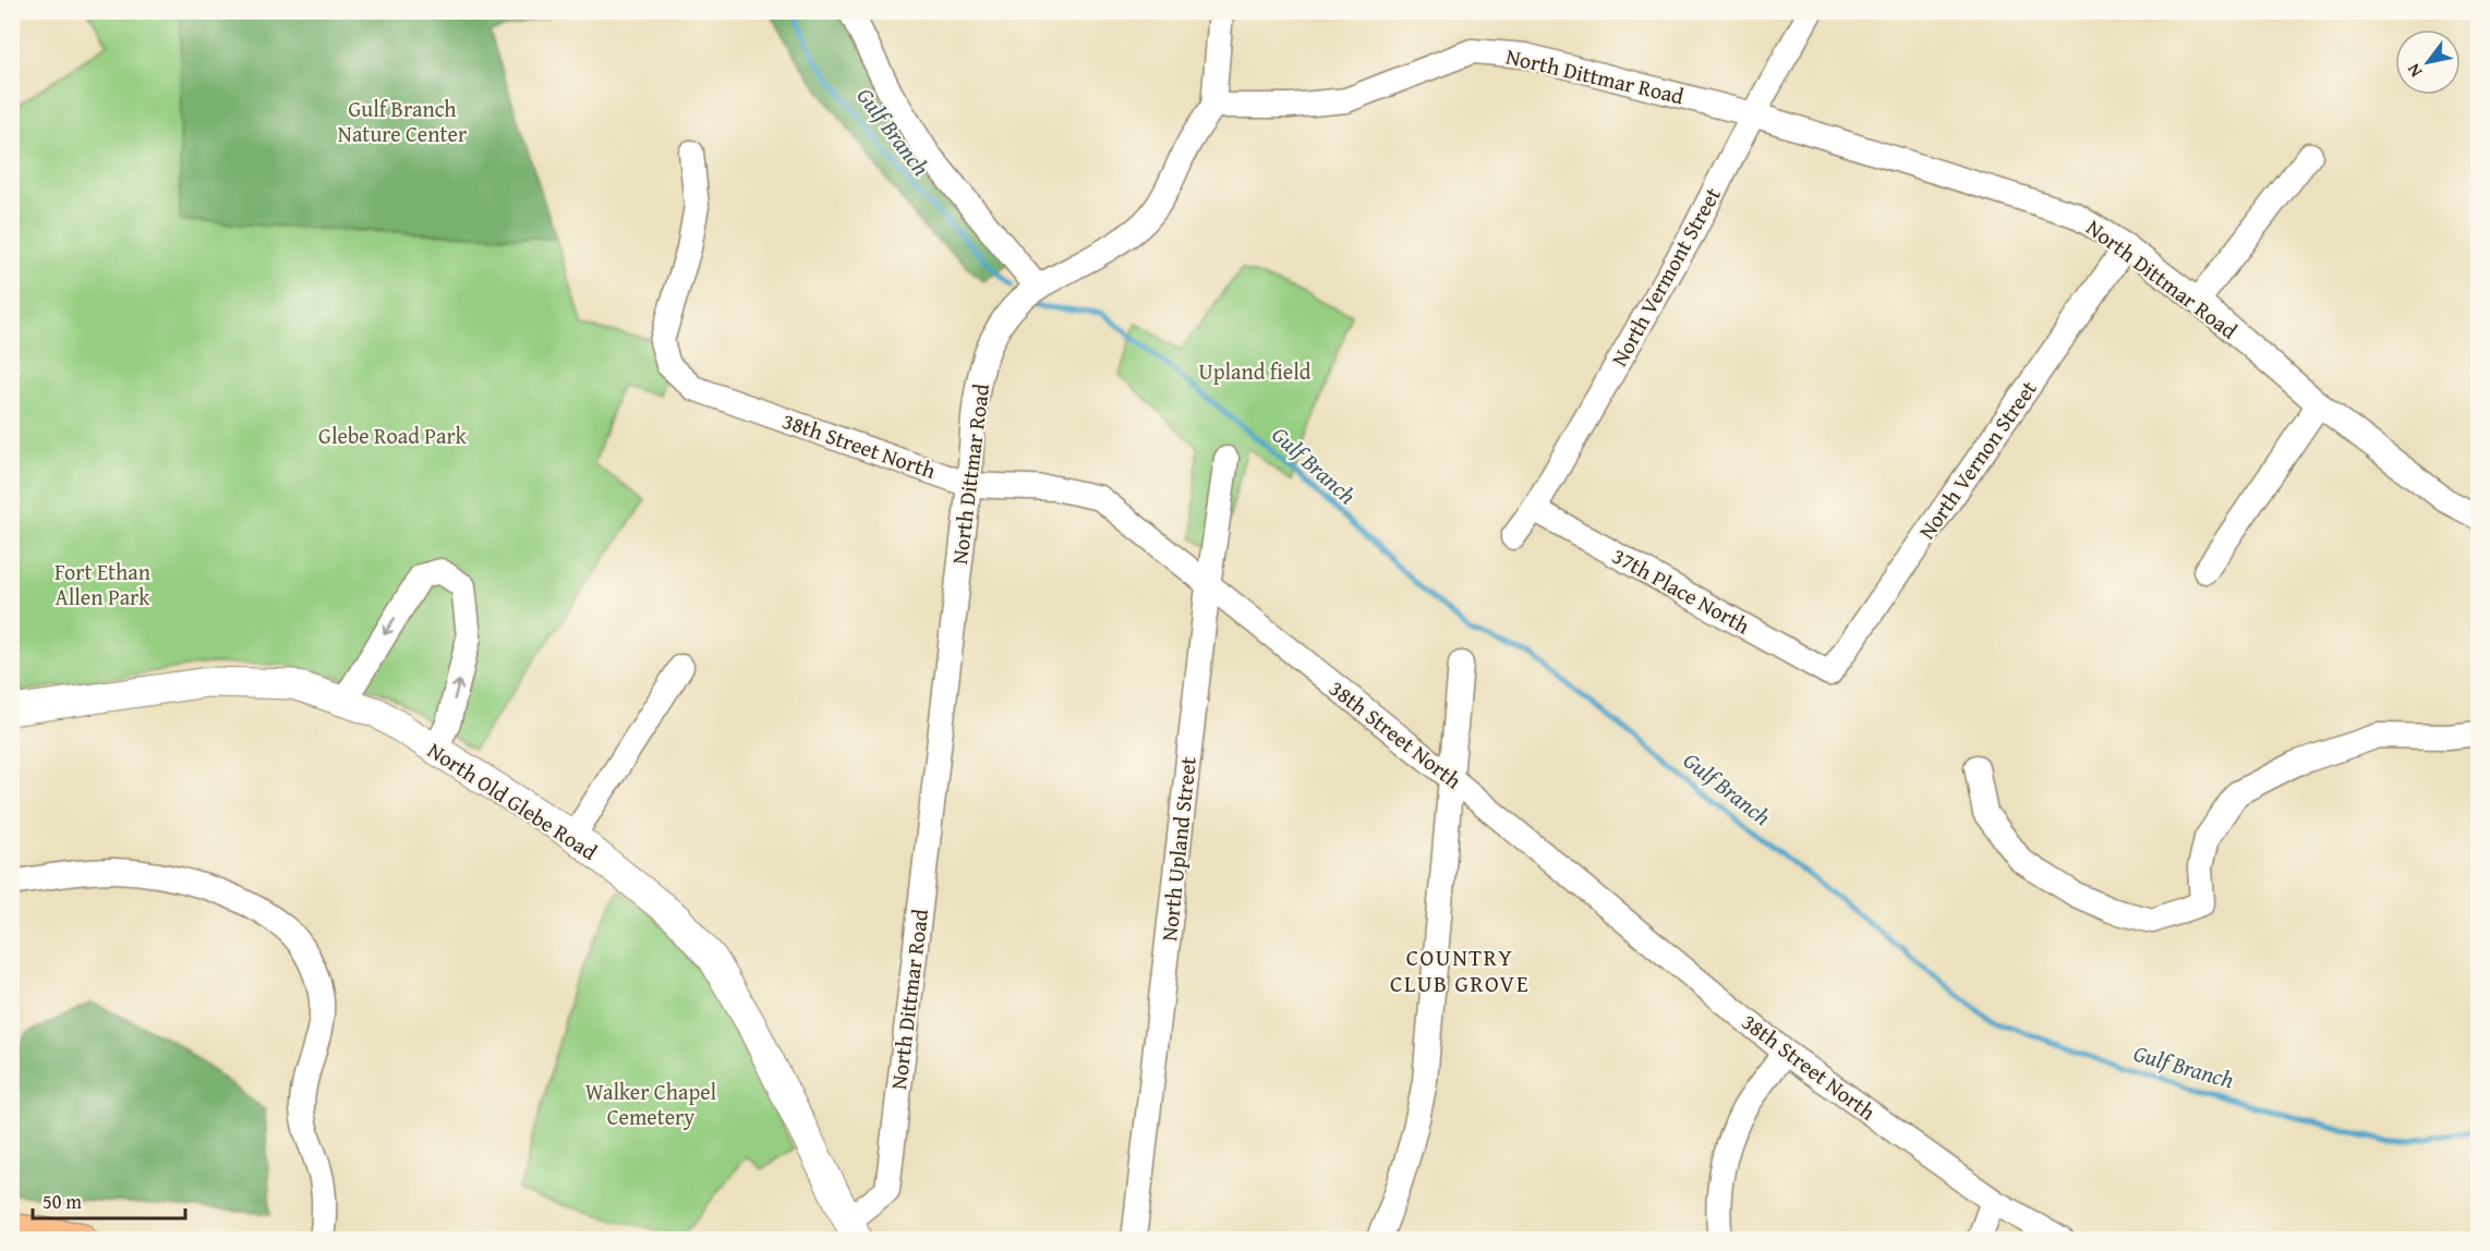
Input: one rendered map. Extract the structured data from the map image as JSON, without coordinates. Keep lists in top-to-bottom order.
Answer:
{
  "streets": {
    "street": [
      "North Dittmar Road",
      "North Vermont Street",
      "38th Street North",
      "North Vernon Street",
      "37th Place North",
      "North Old Glebe Road",
      "North Upland Street"
    ]
  },
  "crossings": [
    ["North Dittmar Road", "North Vermont Street"],
    ["North Dittmar Road", "38th Street North"],
    ["North Dittmar Road", "North Vernon Street"],
    ["North Dittmar Road", "North Old Glebe Road"],
    ["North Vermont Street", "37th Place North"],
    ["38th Street North", "North Upland Street"],
    ["North Vernon Street", "37th Place North"]
  ],
  "districts": ["COUNTRY CLUB GROVE"],
  "water": ["Gulf Branch"],
  "parks": [
    "Gulf Branch Nature Center",
    "Upland field",
    "Glebe Road Park",
    "Fort Ethan Allen Park",
    "Walker Chapel Cemetery"
  ],
  "scale_bar": "50 m",
  "north": "bottom left"
}
